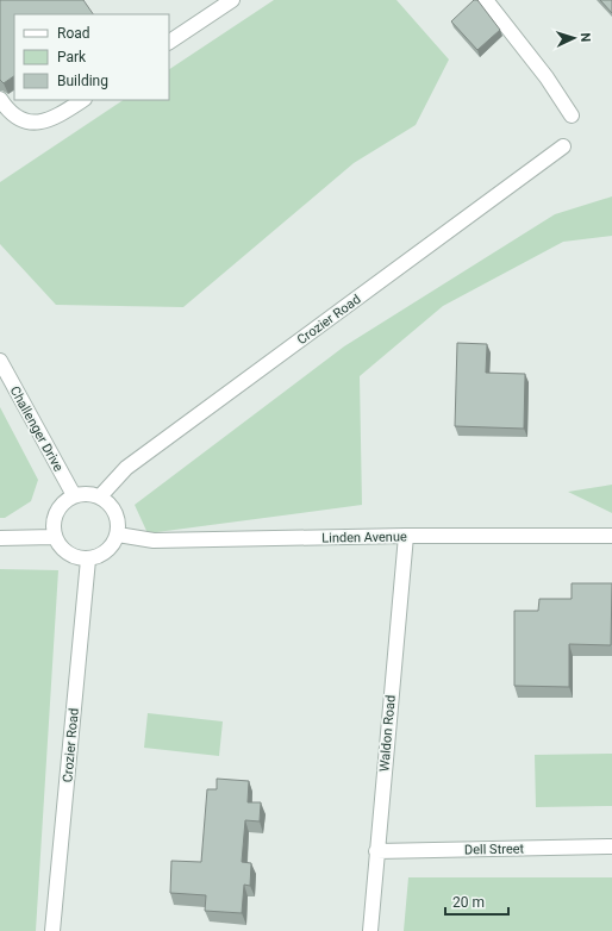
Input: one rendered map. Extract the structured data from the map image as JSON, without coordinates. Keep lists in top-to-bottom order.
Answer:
{
  "streets": {
    "street": [
      "Crozier Road",
      "Challenger Drive",
      "Linden Avenue",
      "Waldon Road",
      "Dell Street"
    ]
  },
  "crossings": [
    ["Crozier Road", "Challenger Drive"],
    ["Crozier Road", "Linden Avenue"],
    ["Challenger Drive", "Linden Avenue"],
    ["Linden Avenue", "Waldon Road"],
    ["Waldon Road", "Dell Street"]
  ],
  "legend": ["Road", "Park", "Building"],
  "scale_bar": "20 m",
  "north": "right"
}
